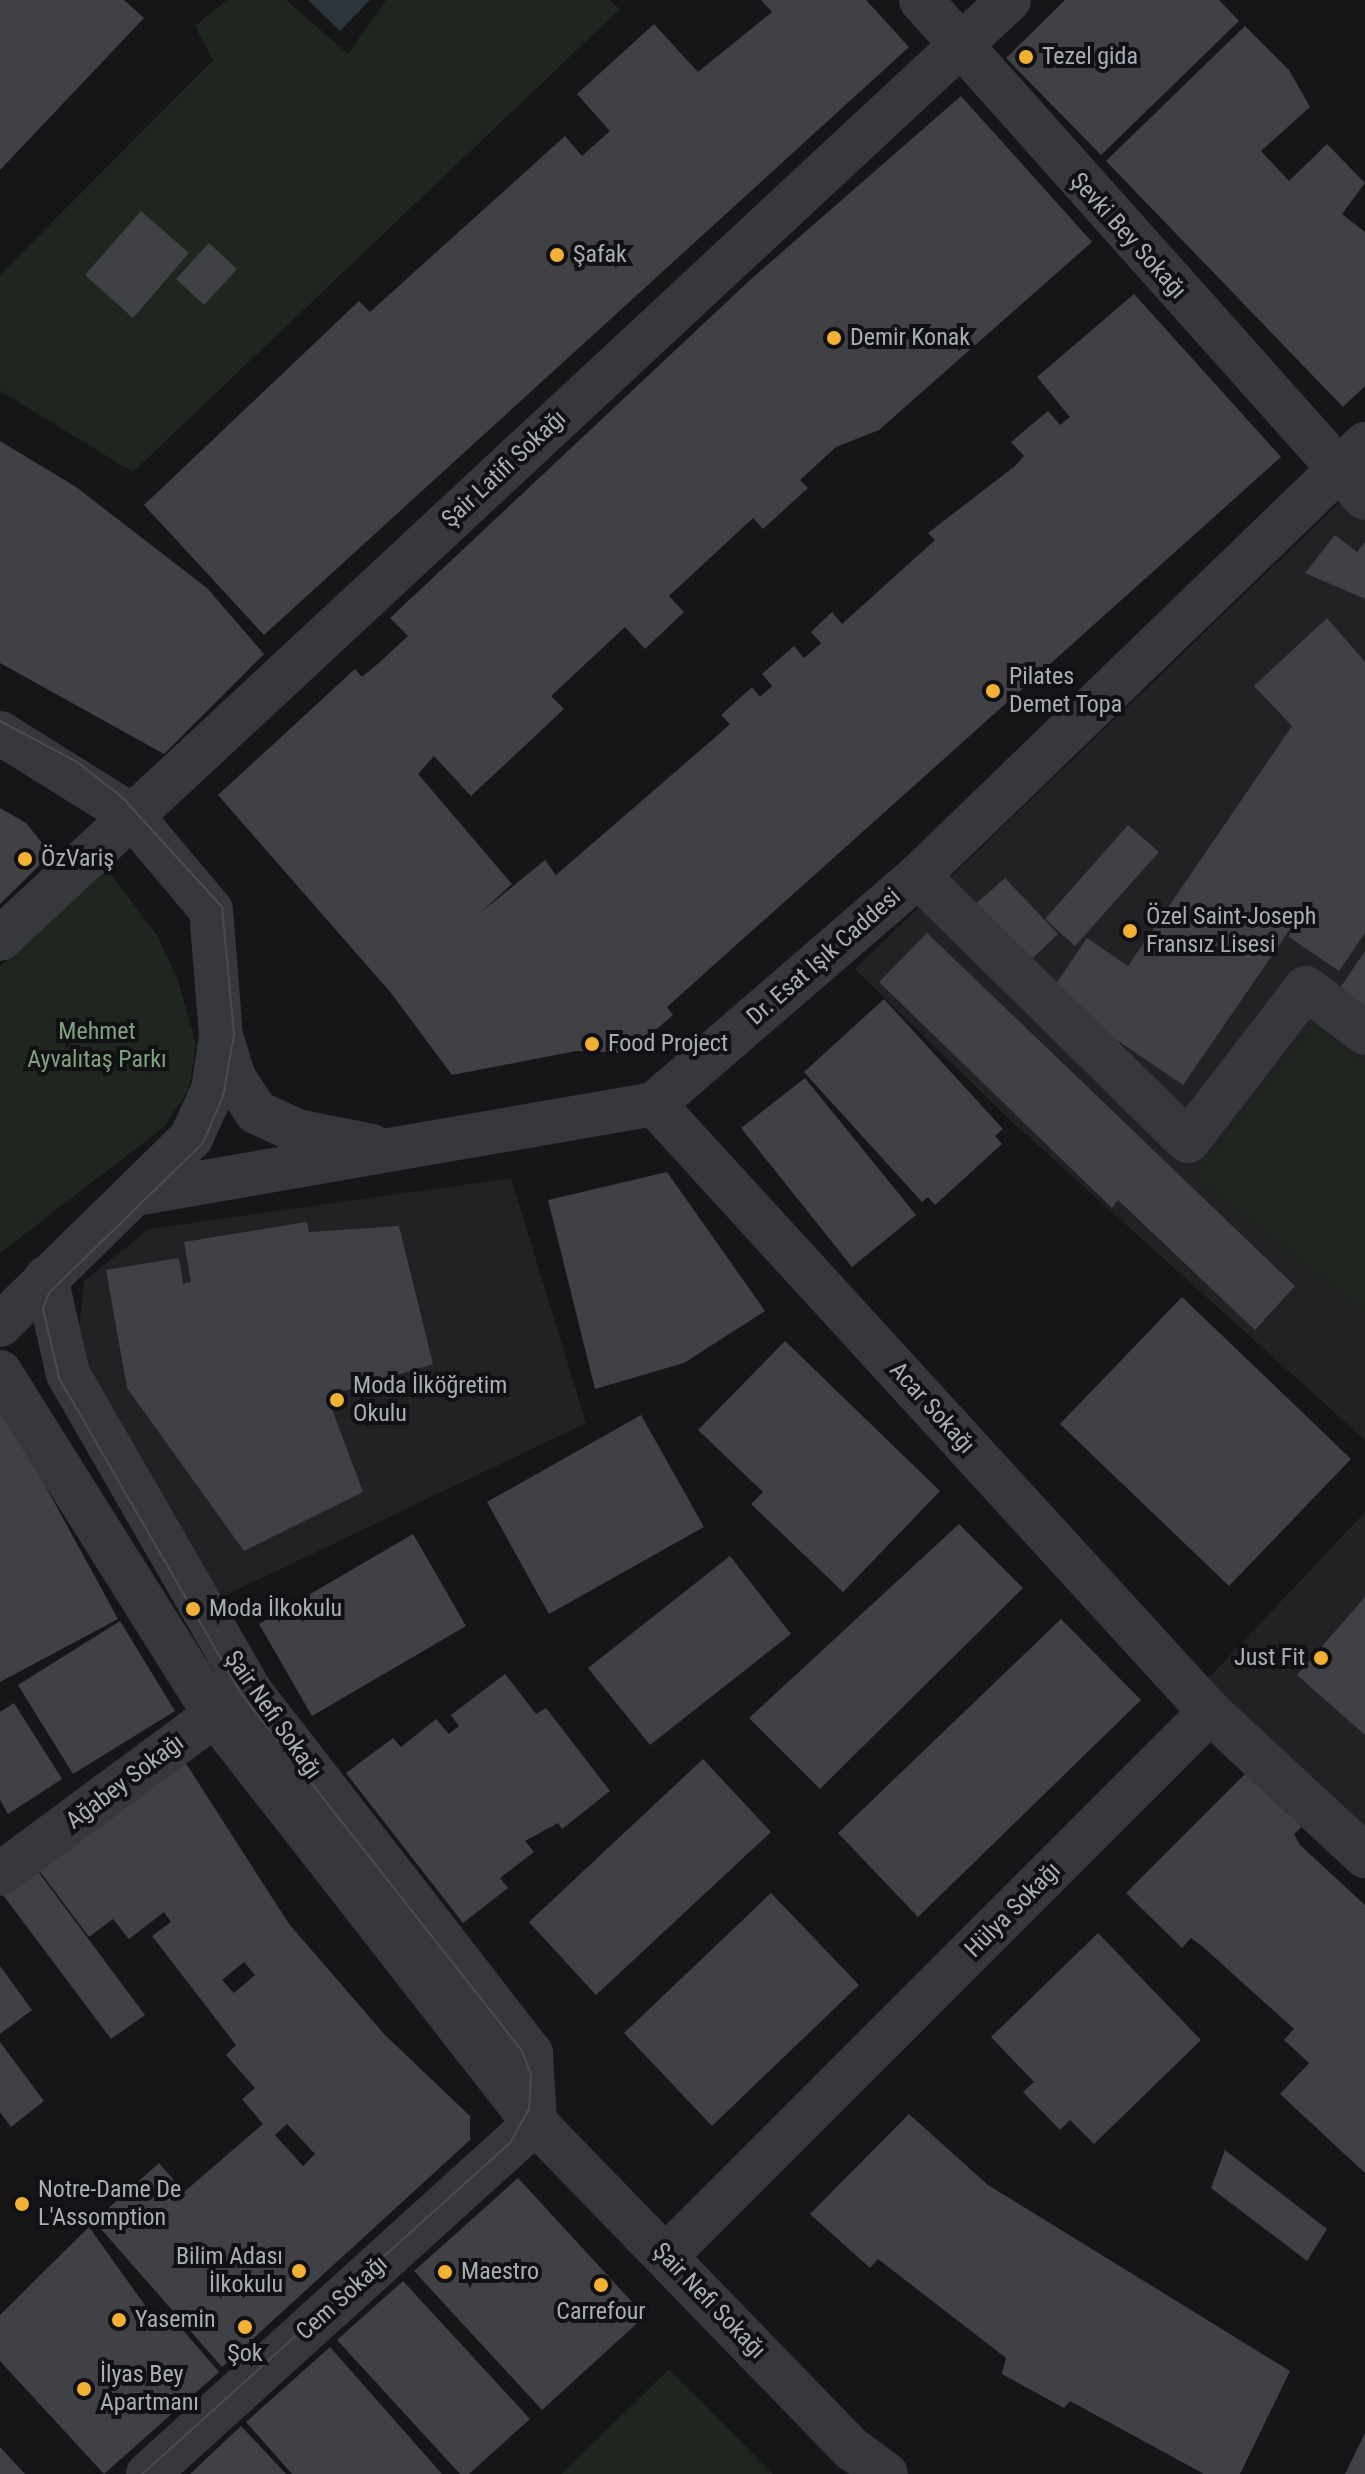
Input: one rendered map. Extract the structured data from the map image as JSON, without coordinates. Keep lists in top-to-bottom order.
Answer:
{
  "streets": {
    "street": [
      "Şevki Bey Sokağı",
      "Şair Latifi Sokağı",
      "Dr. Esat Işık Caddesi",
      "Acar Sokağı",
      "Şair Nefi Sokağı",
      "Ağabey Sokağı",
      "Hülya Sokağı",
      "Cem Sokağı"
    ]
  },
  "crossings": [
    ["Şevki Bey Sokağı", "Şair Latifi Sokağı"],
    ["Şevki Bey Sokağı", "Dr. Esat Işık Caddesi"],
    ["Dr. Esat Işık Caddesi", "Acar Sokağı"],
    ["Acar Sokağı", "Hülya Sokağı"],
    ["Şair Nefi Sokağı", "Ağabey Sokağı"],
    ["Şair Nefi Sokağı", "Hülya Sokağı"],
    ["Şair Nefi Sokağı", "Cem Sokağı"]
  ],
  "parks": ["Mehmet Ayvalıtaş Parkı"],
  "places": [
    "Tezel gida",
    "Şafak",
    "Demir Konak",
    "Pilates Demet Topa",
    "ÖzVariş",
    "Özel Saint-Joseph Fransız Lisesi",
    "Food Project",
    "Moda İlköğretim Okulu",
    "Moda İlkokulu",
    "Just Fit",
    "Notre-Dame De L'Assomption",
    "Bilim Adası İlkokulu",
    "Maestro",
    "Carrefour",
    "Yasemin",
    "Şok",
    "İlyas Bey Apartmanı"
  ]
}
